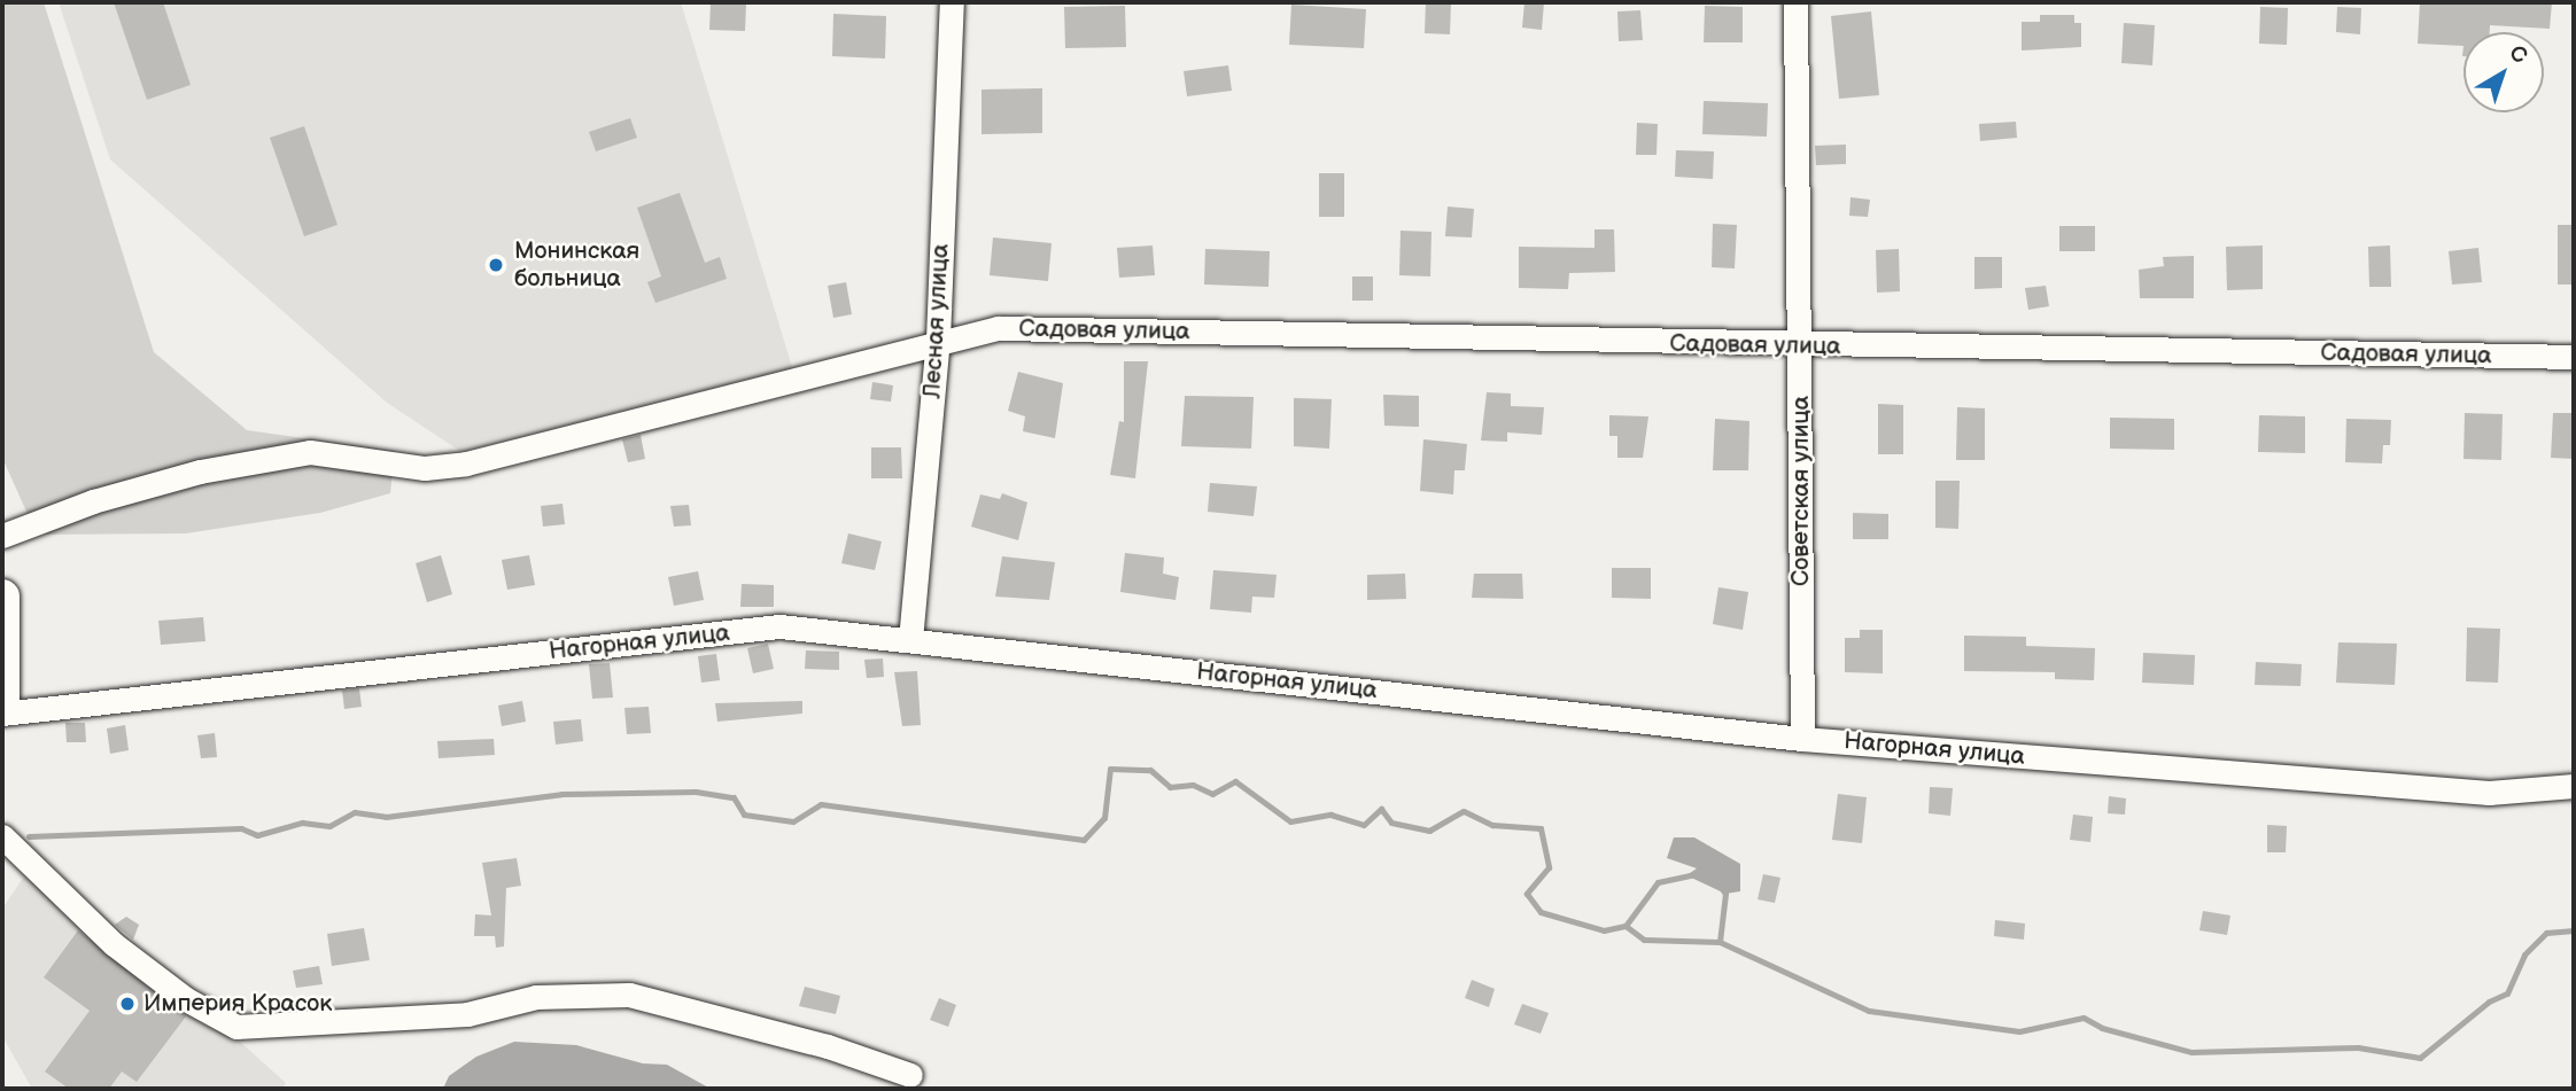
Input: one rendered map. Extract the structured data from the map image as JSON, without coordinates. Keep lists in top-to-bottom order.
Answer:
{
  "streets": {
    "street": [
      "Лесная улица",
      "Садовая улица",
      "Советская улица",
      "Нагорная улица"
    ]
  },
  "crossings": [
    ["Лесная улица", "Садовая улица"],
    ["Лесная улица", "Нагорная улица"],
    ["Садовая улица", "Советская улица"],
    ["Советская улица", "Нагорная улица"]
  ],
  "places": ["Монинская больница", "Империя Красок"],
  "north": "top right"
}
